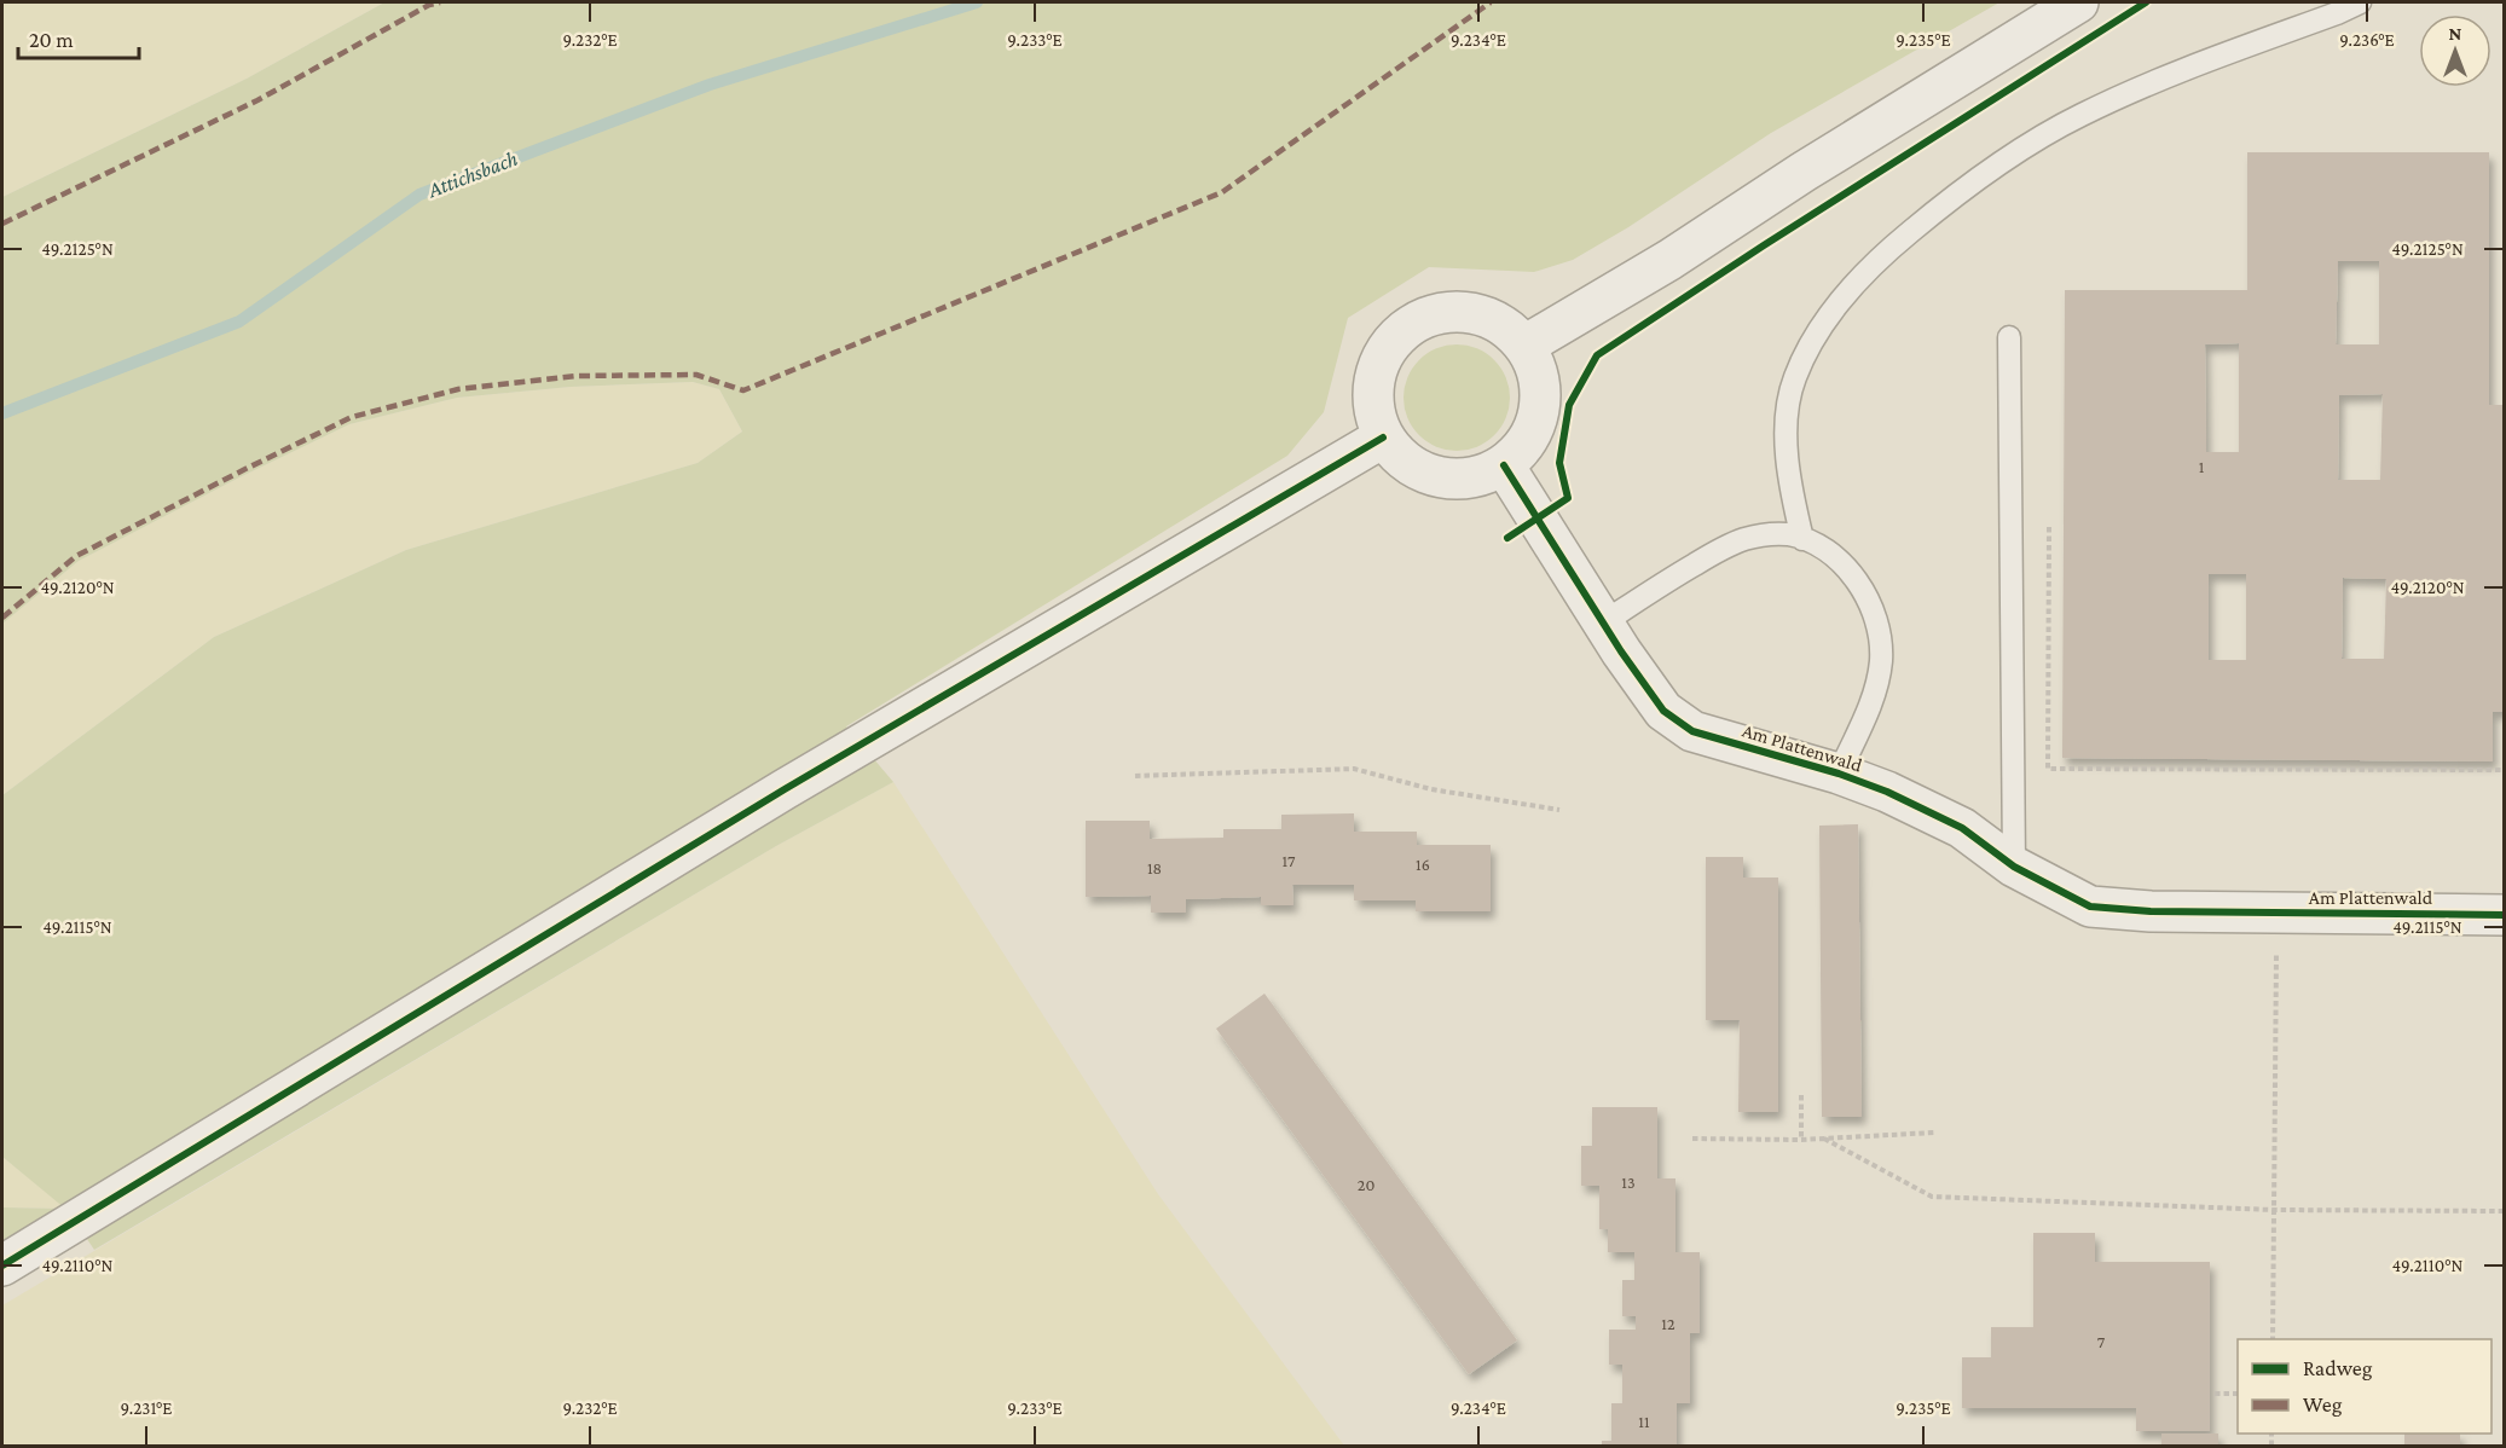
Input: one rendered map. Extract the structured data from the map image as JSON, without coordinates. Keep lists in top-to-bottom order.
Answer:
{
  "streets": {
    "street": ["Am Plattenwald"]
  },
  "water": ["Attichsbach"],
  "house_numbers": [
    "1",
    "17",
    "16",
    "18",
    "13",
    "20",
    "12",
    "7",
    "11"
  ],
  "legend": ["Radweg", "Weg"],
  "scale_bar": "20 m",
  "north": "top",
  "coordinates": [
    "9.232°E",
    "9.233°E",
    "9.234°E",
    "9.235°E",
    "9.236°E",
    "49.2125°N",
    "49.2120°N",
    "49.2115°N",
    "49.2110°N",
    "9.231°E"
  ]
}
